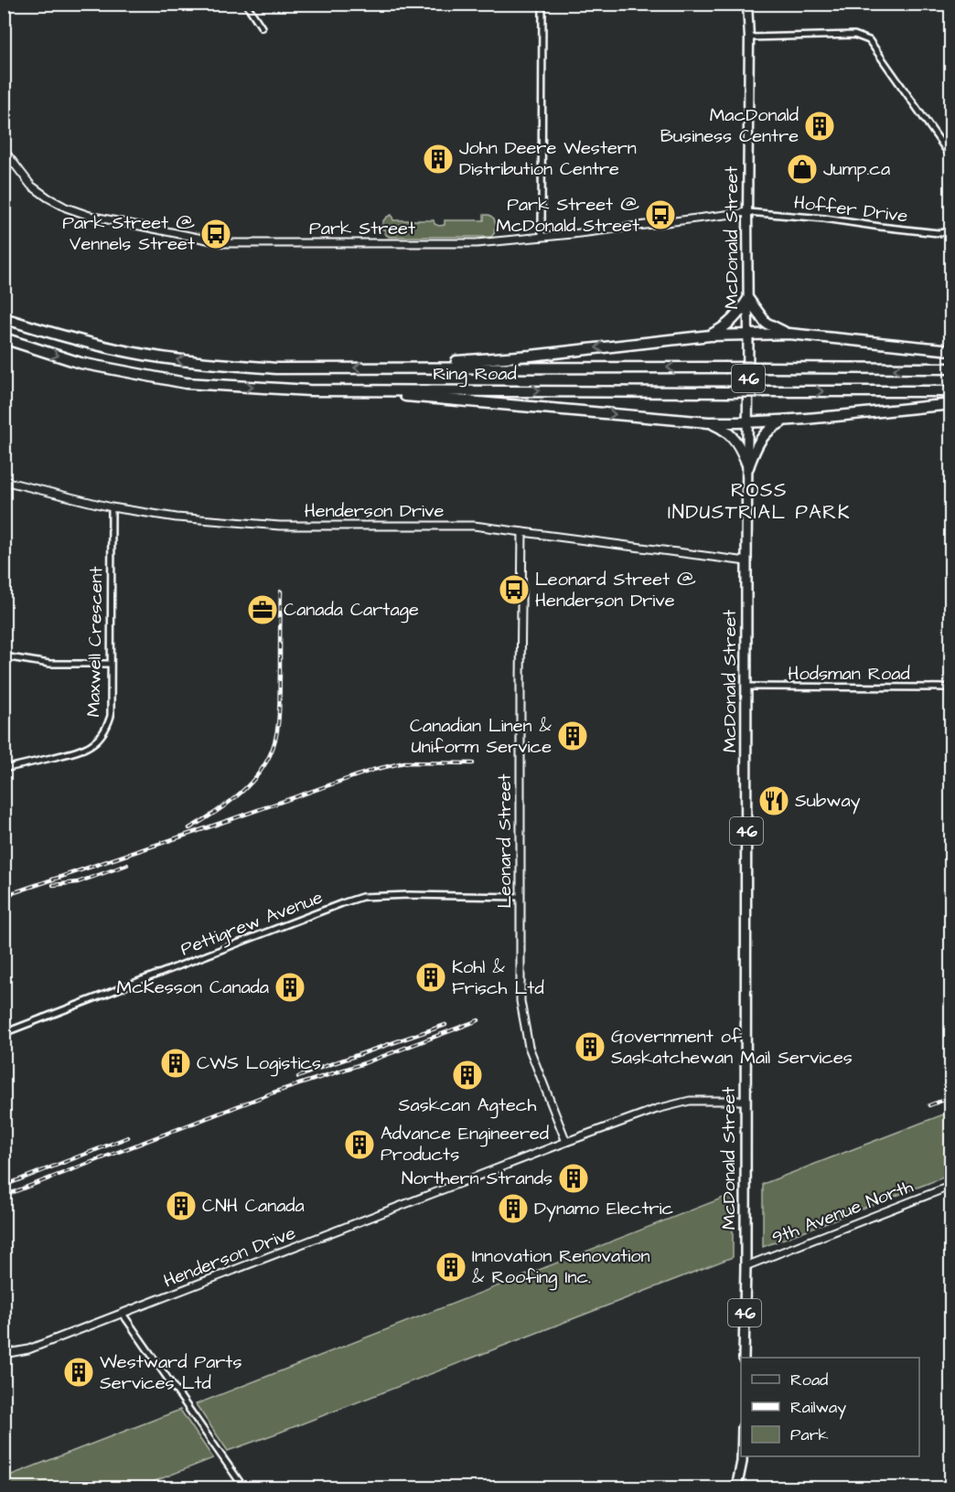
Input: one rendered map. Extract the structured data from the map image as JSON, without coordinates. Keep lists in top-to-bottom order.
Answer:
{
  "streets": {
    "highway": ["Ring Road"],
    "main road": ["McDonald Street", "46"],
    "street": [
      "Hoffer Drive",
      "Park Street",
      "Henderson Drive",
      "Maxwell Crescent",
      "Hodsman Road",
      "Leonard Street",
      "Pettigrew Avenue",
      "9th Avenue North"
    ]
  },
  "crossings": [
    ["Hoffer Drive", "Park Street"],
    ["Hoffer Drive", "McDonald Street"],
    ["Park Street", "McDonald Street"],
    ["McDonald Street", "Henderson Drive"],
    ["McDonald Street", "Hodsman Road"],
    ["McDonald Street", "9th Avenue North"],
    ["Henderson Drive", "Maxwell Crescent"],
    ["Henderson Drive", "Leonard Street"],
    ["Leonard Street", "Pettigrew Avenue"]
  ],
  "districts": ["ROSS INDUSTRIAL PARK"],
  "places": {
    "building": [
      "MacDonald Business Centre",
      "John Deere Western Distribution Centre",
      "Canadian Linen & Uniform Service",
      "Kohl & Frisch Ltd",
      "McKesson Canada",
      "Government of Saskatchewan Mail Services",
      "CWS Logistics",
      "Saskcan Agtech",
      "Advance Engineered Products",
      "Northern Strands",
      "CNH Canada",
      "Dynamo Electric",
      "Innovation Renovation & Roofing Inc.",
      "Westward Parts Services Ltd"
    ],
    "shop": ["Jump.ca"],
    "bus stop": ["Park Street @ McDonald Street", "Park Street @ Vennels Street", "Leonard Street @ Henderson Drive"],
    "office": ["Canada Cartage"],
    "restaurant": ["Subway"]
  },
  "legend": ["Road", "Railway", "Park"]
}
